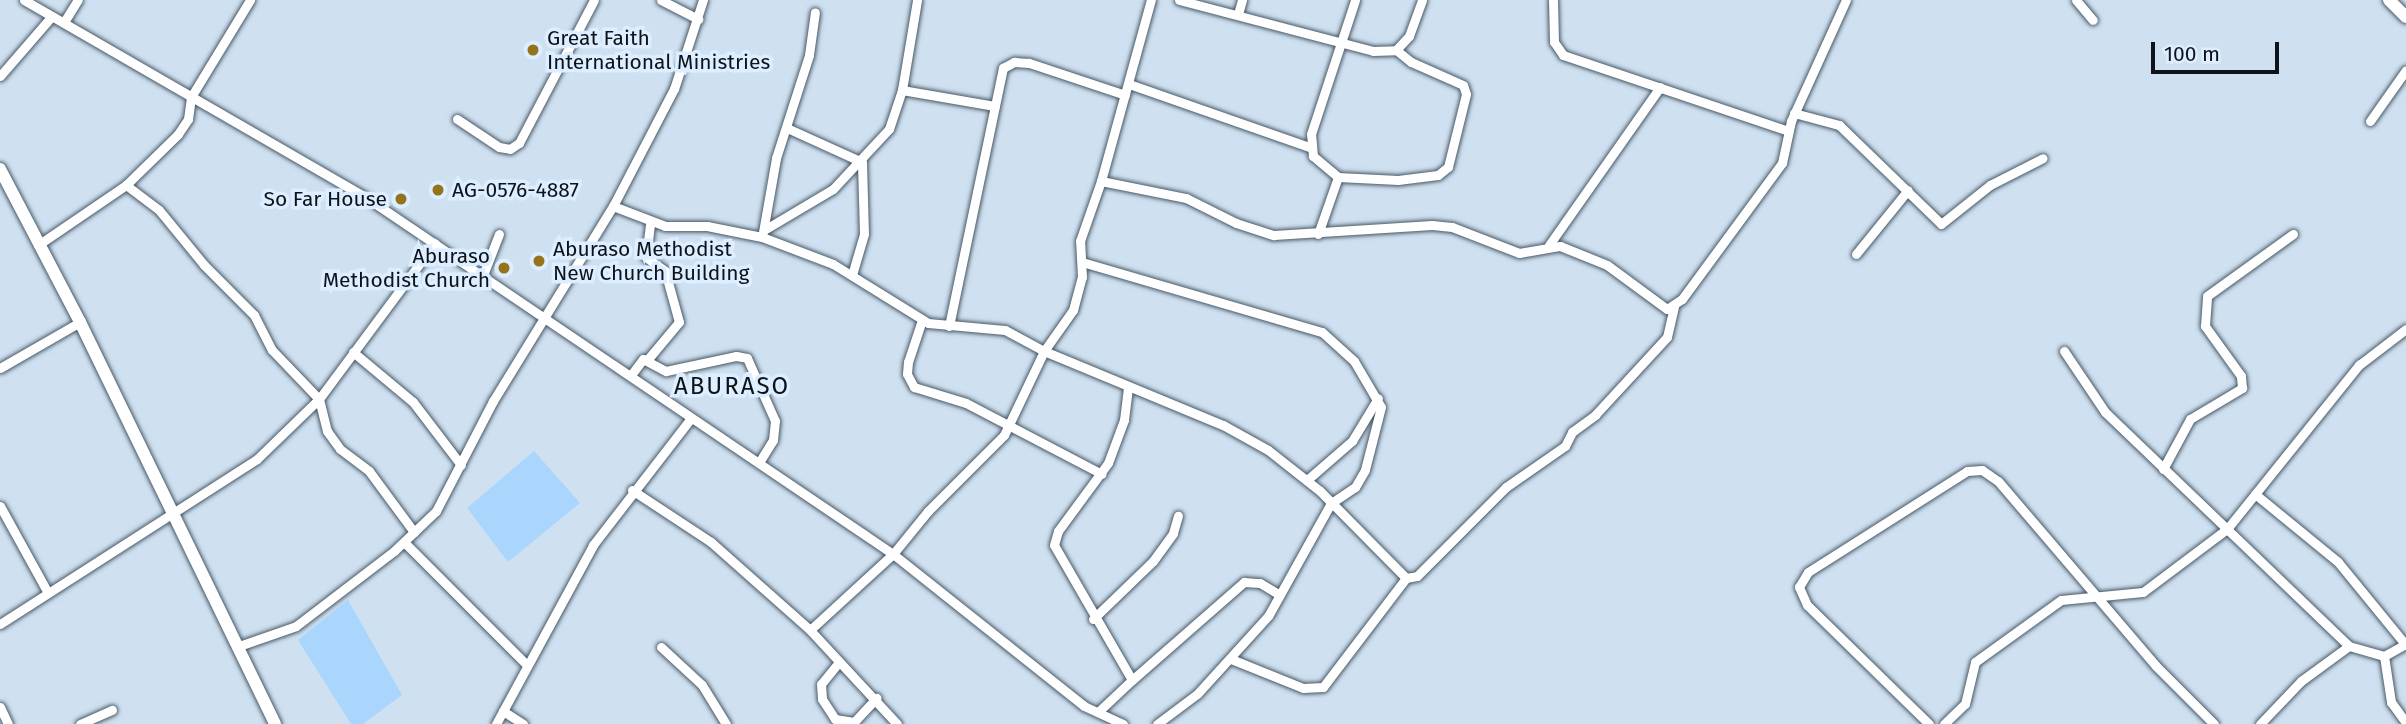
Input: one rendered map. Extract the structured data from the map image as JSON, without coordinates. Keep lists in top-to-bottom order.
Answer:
{
  "districts": ["ABURASO"],
  "places": [
    "Great Faith International Ministries",
    "AG-0576-4887",
    "So Far House",
    "Aburaso Methodist New Church Building",
    "Aburaso Methodist Church"
  ],
  "scale_bar": "100 m"
}
